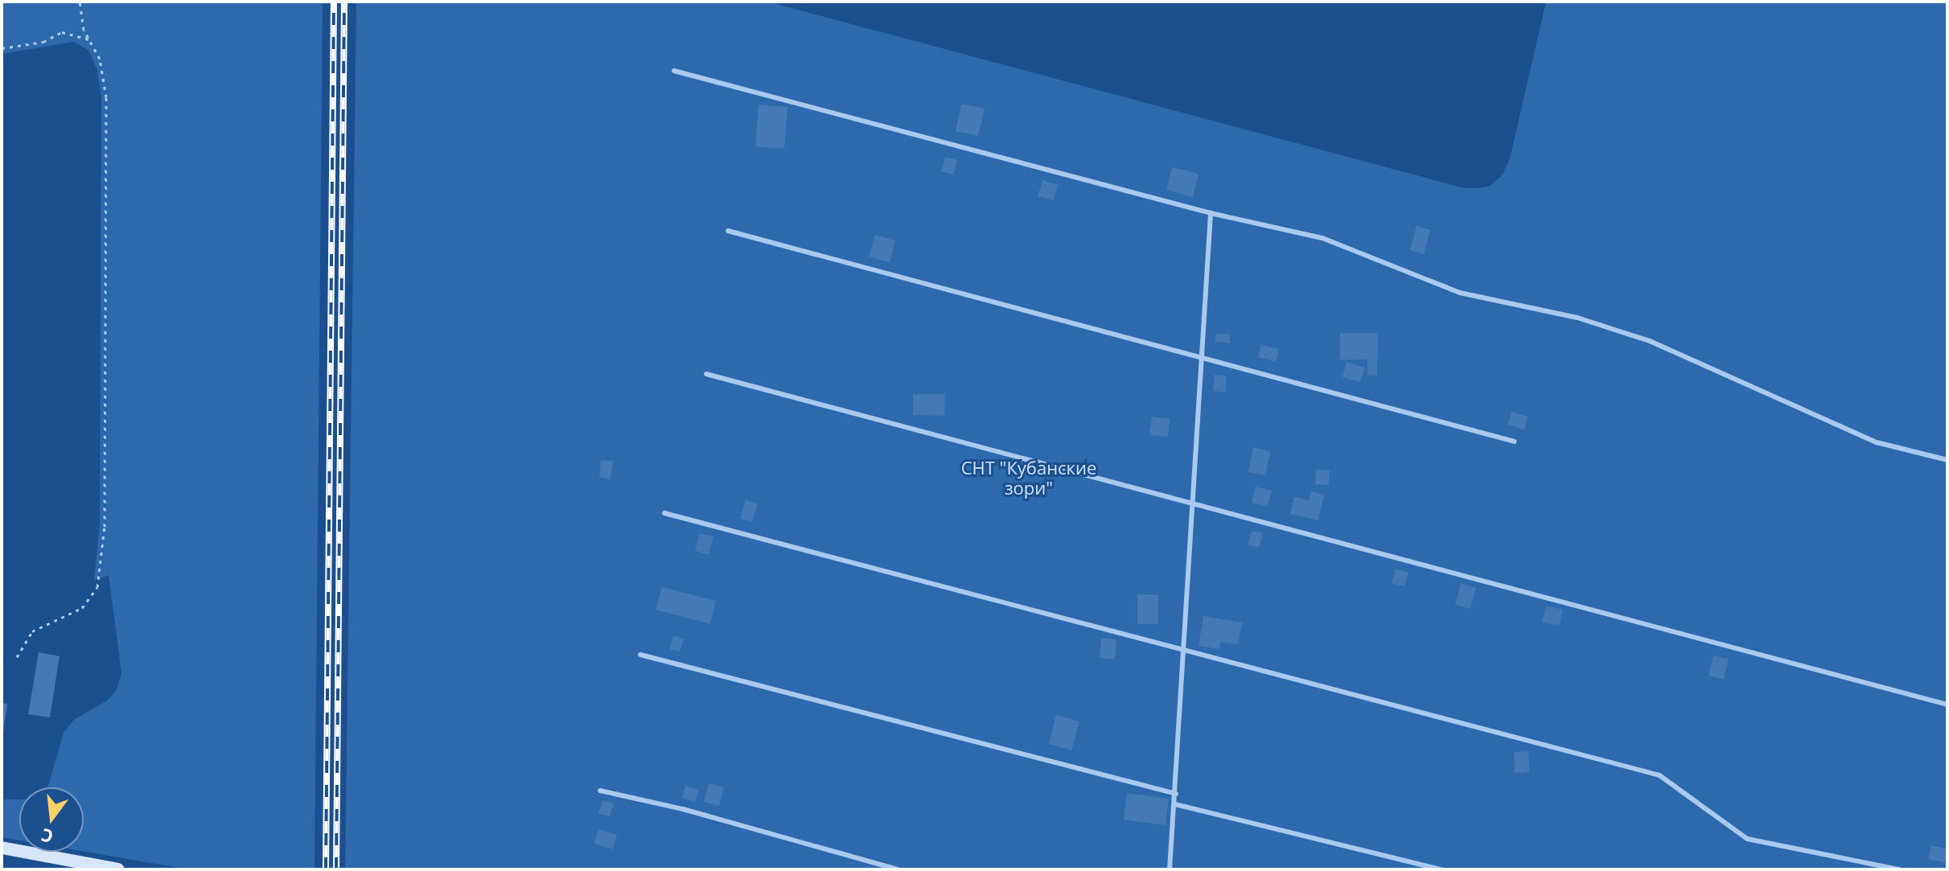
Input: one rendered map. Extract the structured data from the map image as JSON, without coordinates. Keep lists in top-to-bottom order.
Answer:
{
  "parks": ["СНТ \"Кубанские зори\""],
  "north": "bottom"
}
